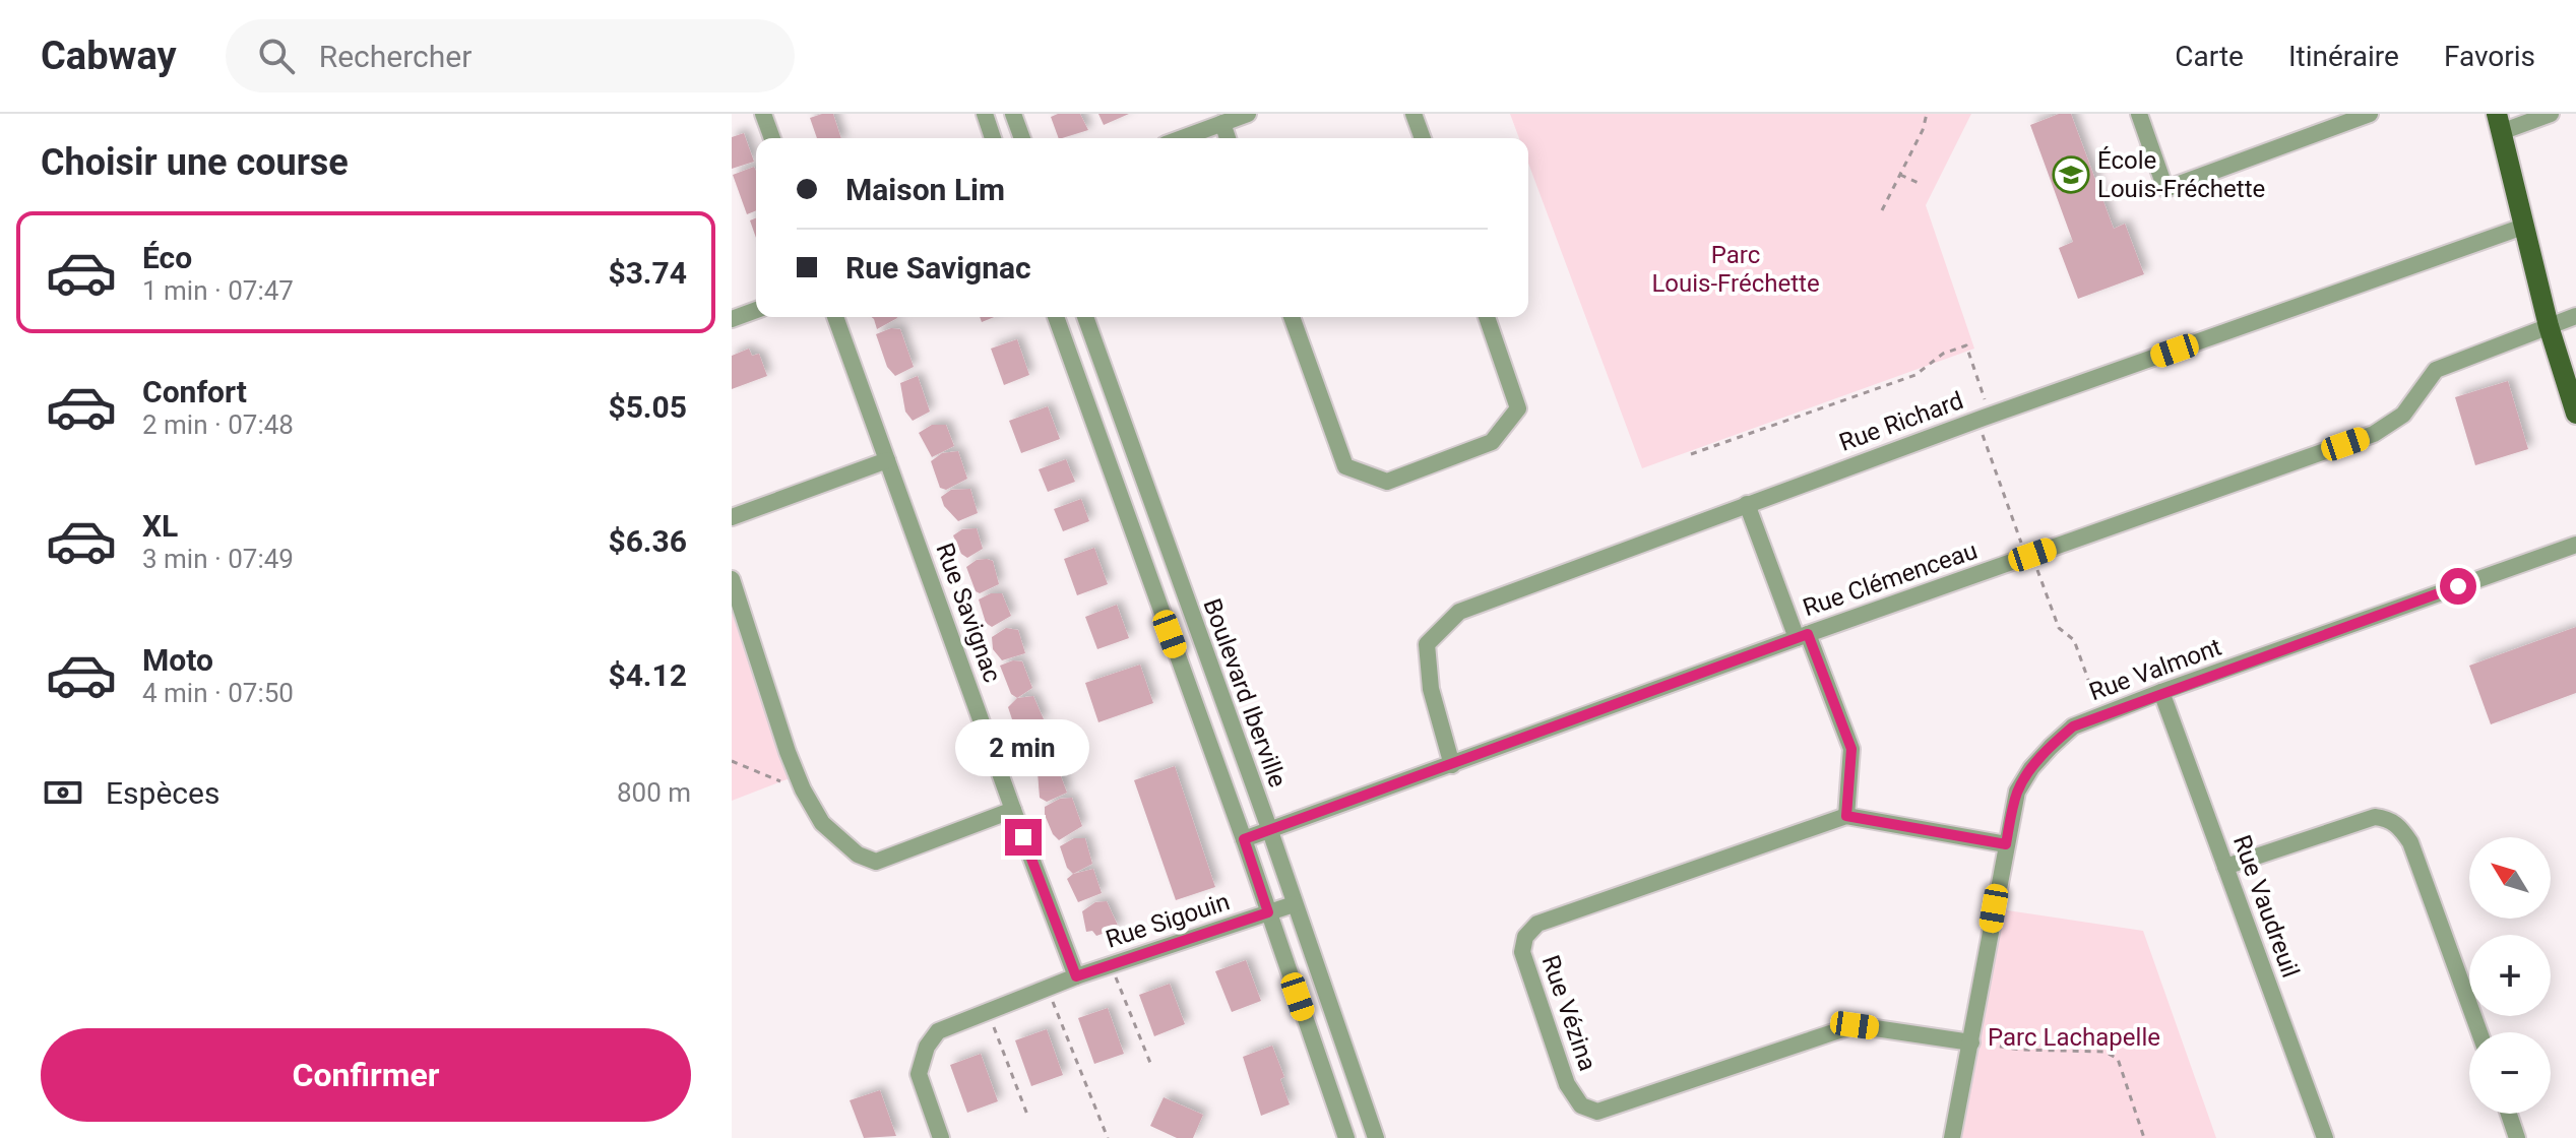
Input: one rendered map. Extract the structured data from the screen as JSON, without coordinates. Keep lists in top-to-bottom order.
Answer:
{
  "streets": {
    "street": [
      "Rue Richard",
      "Rue Clémenceau",
      "Rue Savignac",
      "Rue Valmont",
      "Boulevard Iberville",
      "Rue Vaudreuil",
      "Rue Sigouin",
      "Rue Vézina"
    ]
  },
  "crossings": [
    ["Rue Richard", "Rue Clémenceau"],
    ["Rue Clémenceau", "Boulevard Iberville"],
    ["Rue Savignac", "Rue Sigouin"],
    ["Rue Valmont", "Rue Vaudreuil"],
    ["Rue Valmont", "Rue Vézina"],
    ["Boulevard Iberville", "Rue Sigouin"]
  ],
  "parks": ["Parc Louis-Fréchette", "Parc Lachapelle"],
  "places": {
    "school or university": ["École Louis-Fréchette"]
  },
  "north": "top left",
  "page": {
    "header": "Cabway",
    "search": "Rechercher",
    "nav": ["Carte", "Itinéraire", "Favoris"],
    "heading": "Choisir une course",
    "banner": ["Maison Lim", "Rue Savignac"],
    "list": [
      {
        "name": "Éco",
        "note": "1 min · 07:47",
        "value": "$3.74"
      },
      {
        "name": "Confort",
        "note": "2 min · 07:48",
        "value": "$5.05"
      },
      {
        "name": "XL",
        "note": "3 min · 07:49",
        "value": "$6.36"
      },
      {
        "name": "Moto",
        "note": "4 min · 07:50",
        "value": "$4.12"
      }
    ],
    "bubble": "2 min",
    "pay": ["Espèces", "800 m"],
    "map_buttons": ["+", "−"],
    "buttons": "Confirmer"
  }
}
